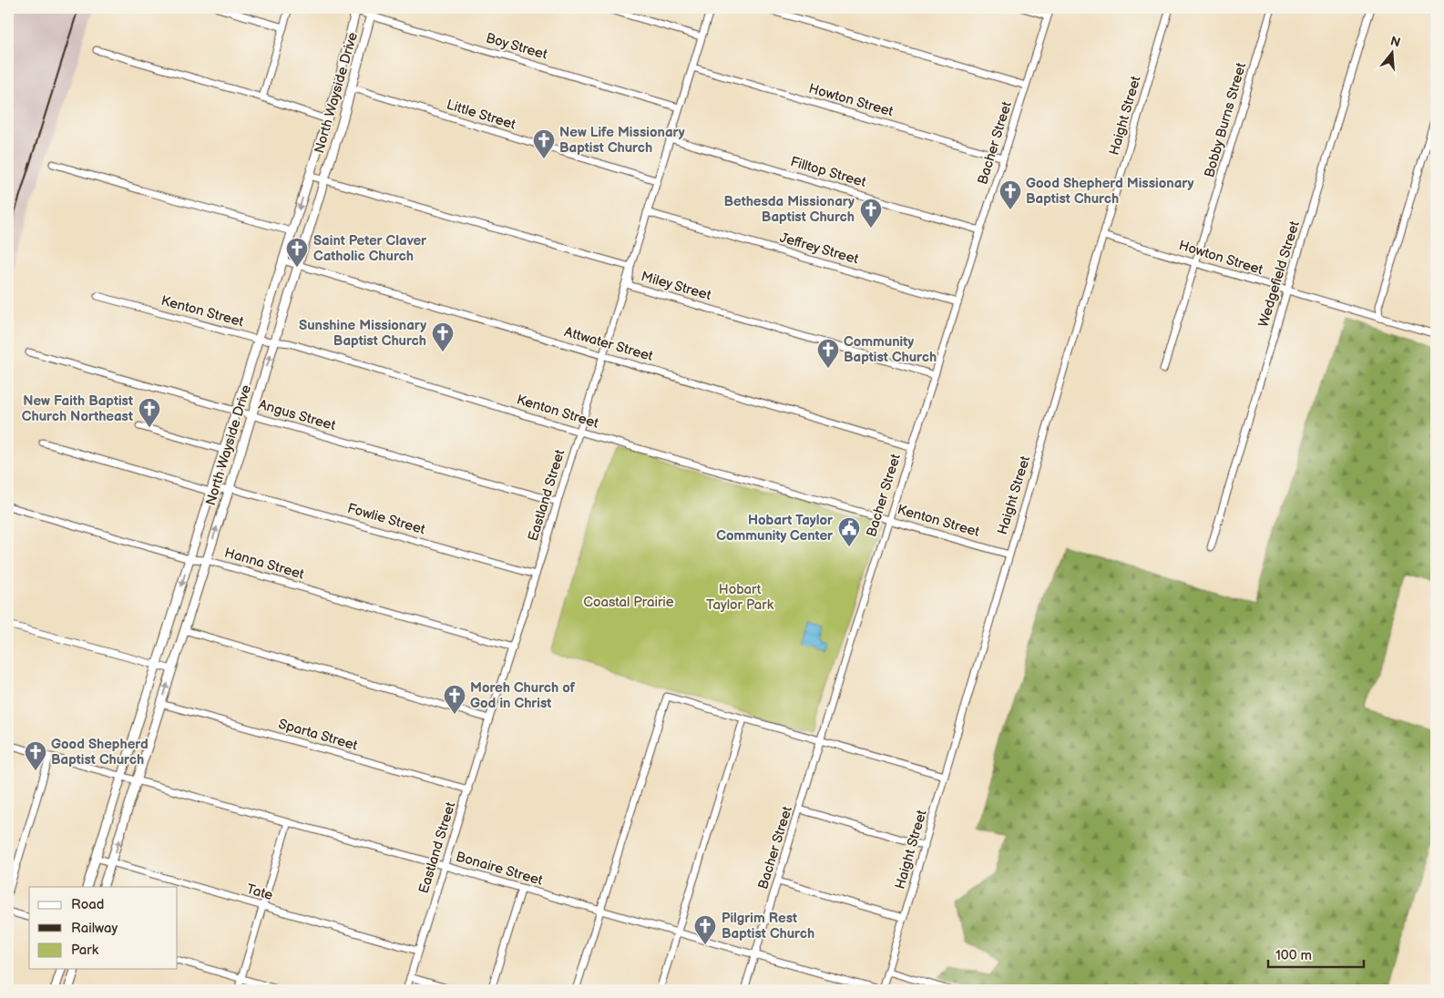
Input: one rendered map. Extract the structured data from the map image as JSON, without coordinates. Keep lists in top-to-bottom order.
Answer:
{
  "streets": {
    "main road": ["North Wayside Drive"],
    "street": [
      "Boy Street",
      "Howton Street",
      "Little Street",
      "Haight Street",
      "Bobby Burns Street",
      "Bacher Street",
      "Filltop Street",
      "Jeffrey Street",
      "Wedgefield Street",
      "Miley Street",
      "Kenton Street",
      "Attwater Street",
      "Angus Street",
      "Eastland Street",
      "Fowlie Street",
      "Hanna Street",
      "Sparta Street",
      "Bonaire Street",
      "Tate"
    ]
  },
  "crossings": [
    ["Boy Street", "North Wayside Drive"],
    ["Boy Street", "Eastland Street"],
    ["North Wayside Drive", "Little Street"],
    ["North Wayside Drive", "Miley Street"],
    ["North Wayside Drive", "Kenton Street"],
    ["North Wayside Drive", "Attwater Street"],
    ["North Wayside Drive", "Angus Street"],
    ["North Wayside Drive", "Fowlie Street"],
    ["North Wayside Drive", "Hanna Street"],
    ["North Wayside Drive", "Sparta Street"],
    ["North Wayside Drive", "Bonaire Street"],
    ["North Wayside Drive", "Tate"],
    ["Howton Street", "Haight Street"],
    ["Howton Street", "Bobby Burns Street"],
    ["Howton Street", "Bacher Street"],
    ["Howton Street", "Wedgefield Street"],
    ["Howton Street", "Eastland Street"],
    ["Little Street", "Eastland Street"],
    ["Haight Street", "Kenton Street"],
    ["Bacher Street", "Filltop Street"],
    ["Bacher Street", "Jeffrey Street"],
    ["Bacher Street", "Miley Street"],
    ["Bacher Street", "Kenton Street"],
    ["Bacher Street", "Attwater Street"],
    ["Bacher Street", "Bonaire Street"],
    ["Filltop Street", "Eastland Street"],
    ["Jeffrey Street", "Eastland Street"],
    ["Miley Street", "Eastland Street"],
    ["Kenton Street", "Eastland Street"],
    ["Attwater Street", "Eastland Street"],
    ["Angus Street", "Eastland Street"],
    ["Eastland Street", "Fowlie Street"],
    ["Eastland Street", "Hanna Street"],
    ["Eastland Street", "Sparta Street"],
    ["Eastland Street", "Bonaire Street"],
    ["Eastland Street", "Tate"]
  ],
  "parks": ["Hobart Taylor Park", "Coastal Prairie"],
  "places": {
    "church": [
      "New Life Missionary Baptist Church",
      "Good Shepherd Missionary Baptist Church",
      "Bethesda Missionary Baptist Church",
      "Saint Peter Claver Catholic Church",
      "Sunshine Missionary Baptist Church",
      "Community Baptist Church",
      "New Faith Baptist Church Northeast",
      "Moreh Church of God in Christ",
      "Good Shepherd Baptist Church",
      "Pilgrim Rest Baptist Church"
    ],
    "public building": ["Hobart Taylor Community Center"]
  },
  "legend": ["Road", "Railway", "Park"],
  "scale_bar": "100 m",
  "north": "top"
}
